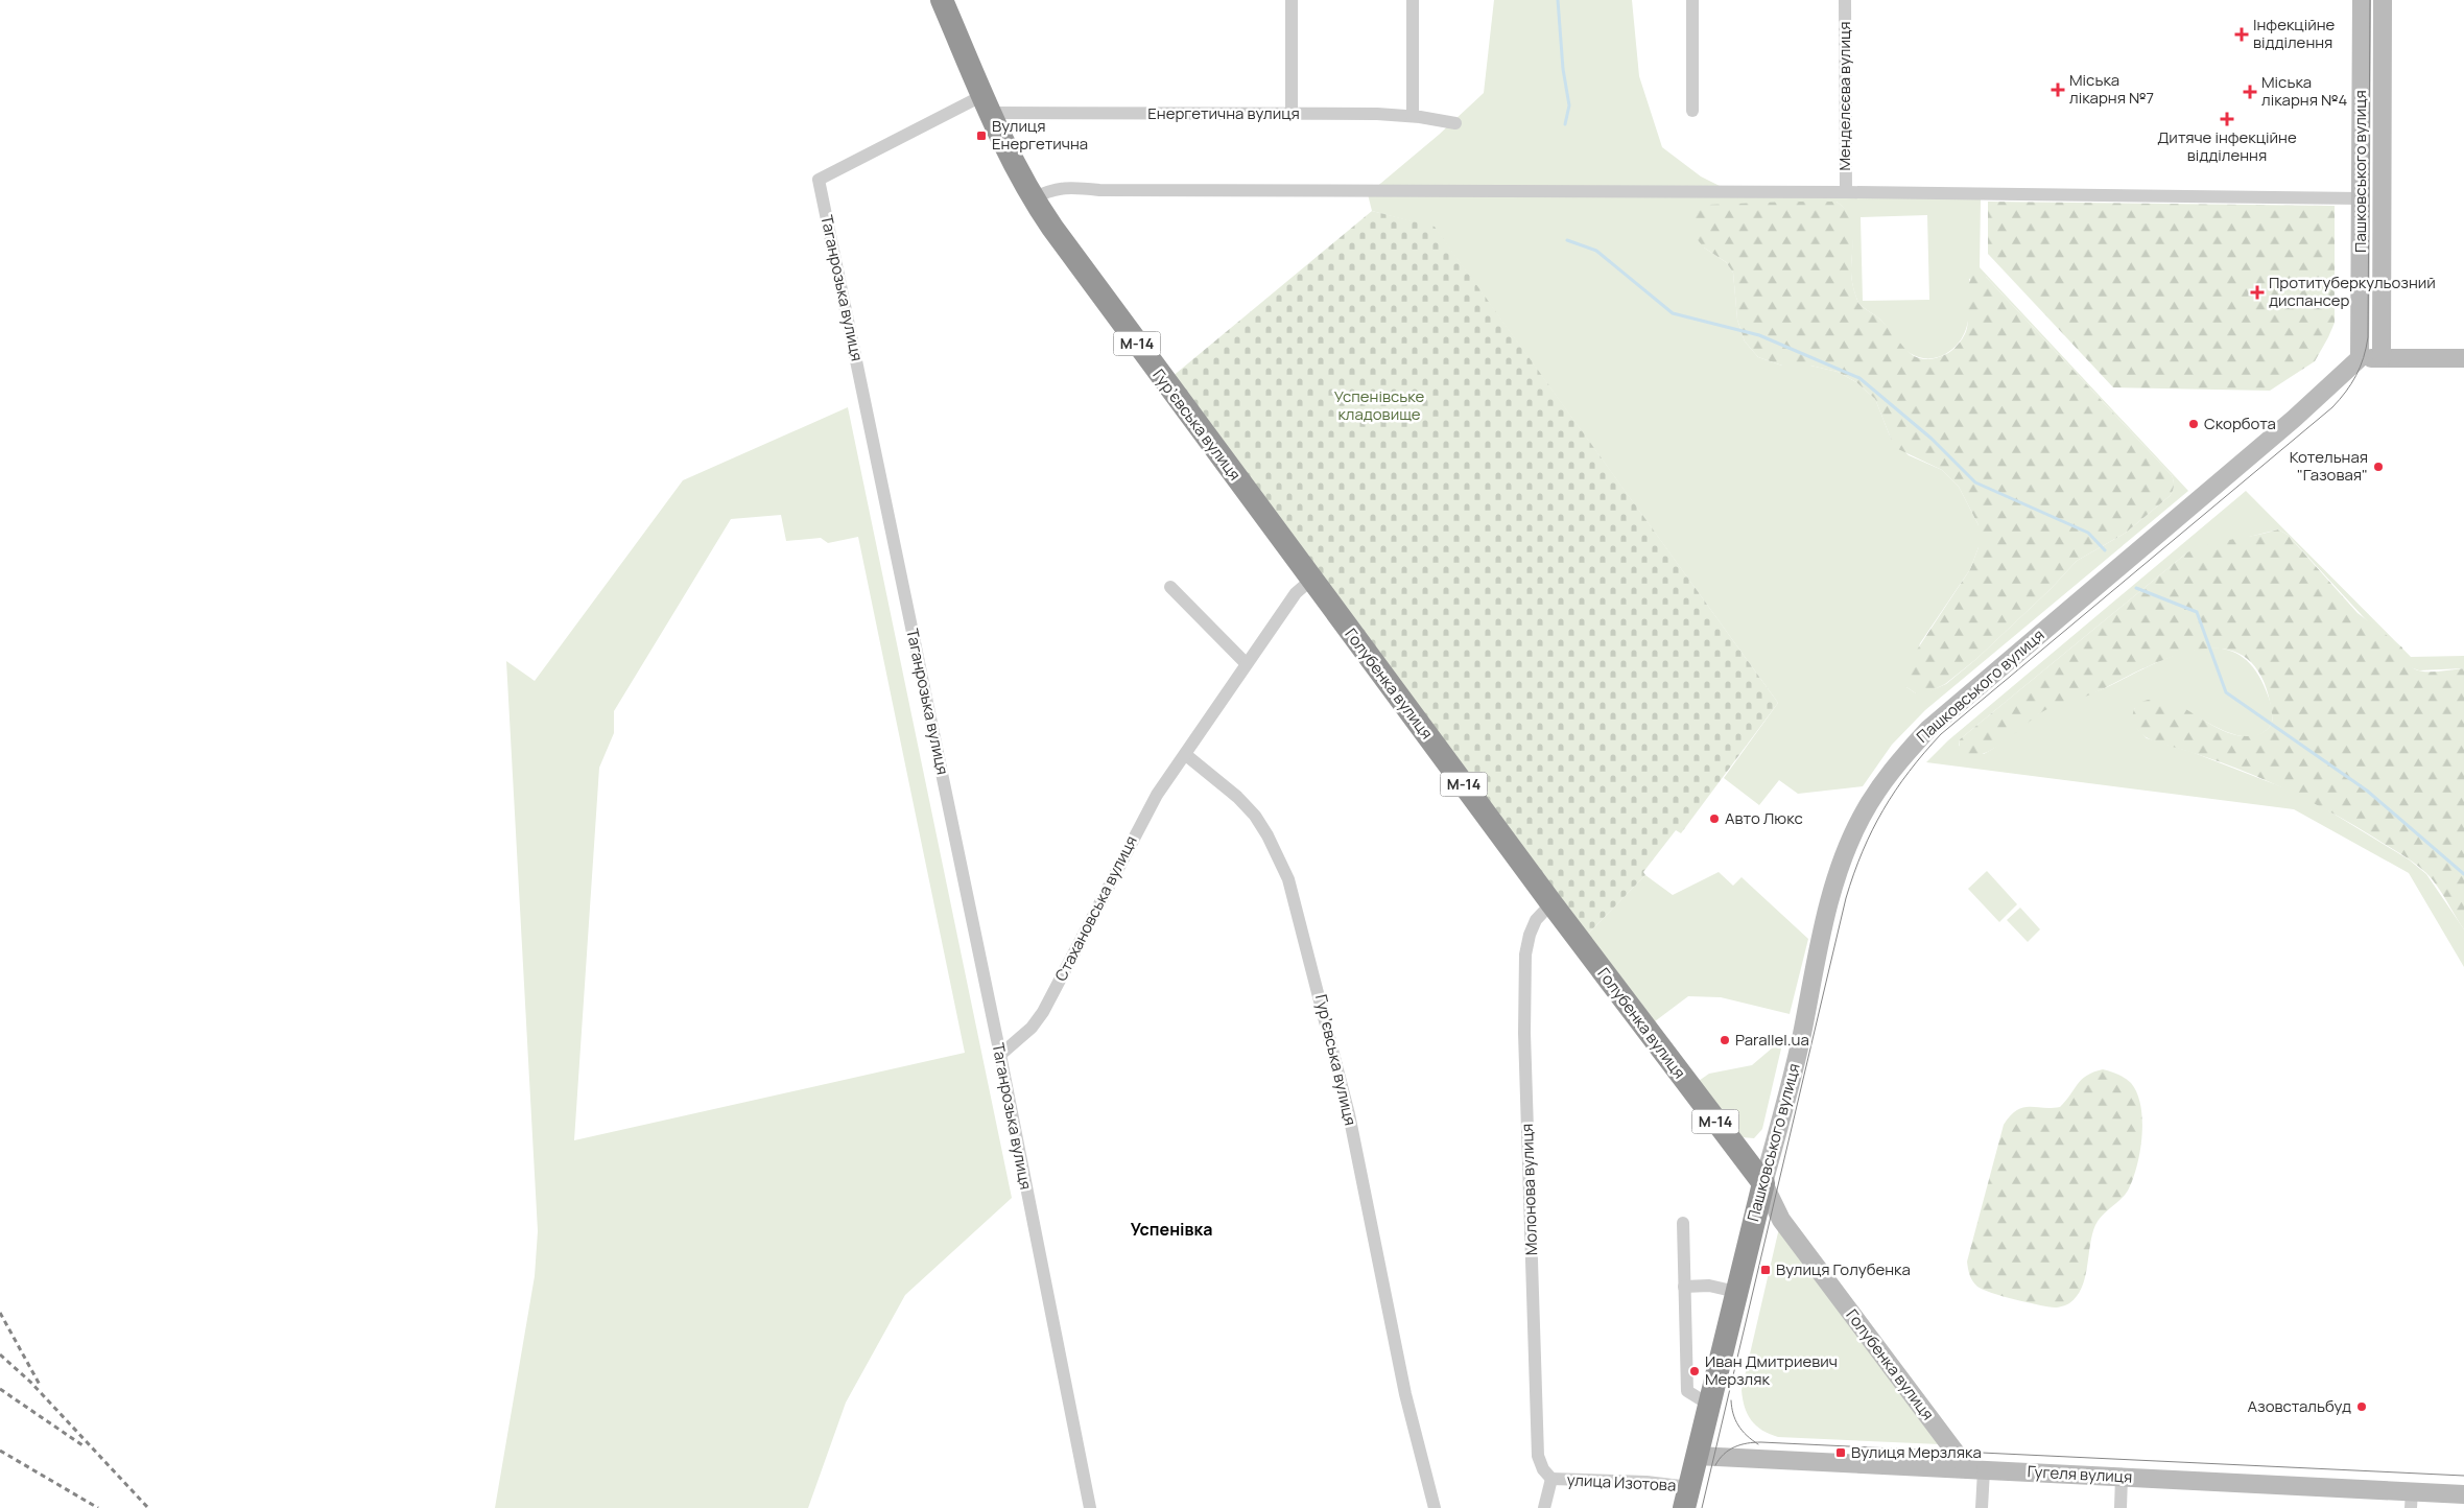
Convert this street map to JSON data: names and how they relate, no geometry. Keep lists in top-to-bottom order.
{
  "streets": {
    "highway": [
      "Пашковського вулиця",
      "М-14",
      "Гур’євська вулиця",
      "Голубенка вулиця"
    ],
    "street": [
      "Менделєєва вулиця",
      "Енергетична вулиця",
      "Таганрозька вулиця",
      "Стахановська вулиця",
      "Молонова вулиця",
      "Гугеля вулиця",
      "улица Изотова"
    ]
  },
  "crossings": [
    ["Енергетична вулиця", "Таганрозька вулиця"],
    ["Енергетична вулиця", "М-14"],
    ["Енергетична вулиця", "Гур’євська вулиця"],
    ["Пашковського вулиця", "Голубенка вулиця"],
    ["Пашковського вулиця", "Гугеля вулиця"],
    ["Пашковського вулиця", "улица Изотова"],
    ["Таганрозька вулиця", "М-14"],
    ["Таганрозька вулиця", "Гур’євська вулиця"],
    ["Таганрозька вулиця", "Стахановська вулиця"],
    ["М-14", "Гур’євська вулиця"],
    ["Гур’євська вулиця", "Голубенка вулиця"],
    ["Гур’євська вулиця", "Стахановська вулиця"],
    ["Голубенка вулиця", "Молонова вулиця"],
    ["Голубенка вулиця", "Гугеля вулиця"],
    ["Молонова вулиця", "улица Изотова"]
  ],
  "districts": ["Успенівка"],
  "parks": ["Успенівське кладовище"],
  "places": {
    "health": [
      "Інфекційне відділення",
      "Міська лікарня №7",
      "Міська лікарня №4",
      "Дитяче інфекційне відділення",
      "Протитуберкульозний диспансер"
    ],
    "transit": ["Вулиця Енергетична", "Вулиця Голубенка", "Вулиця Мерзляка"],
    "other": [
      "Скорбота",
      "Котельная \"Газовая\"",
      "Авто Люкс",
      "Parallel.ua",
      "Иван Дмитриевич Мерзляк",
      "Азовстальбуд"
    ]
  }
}
